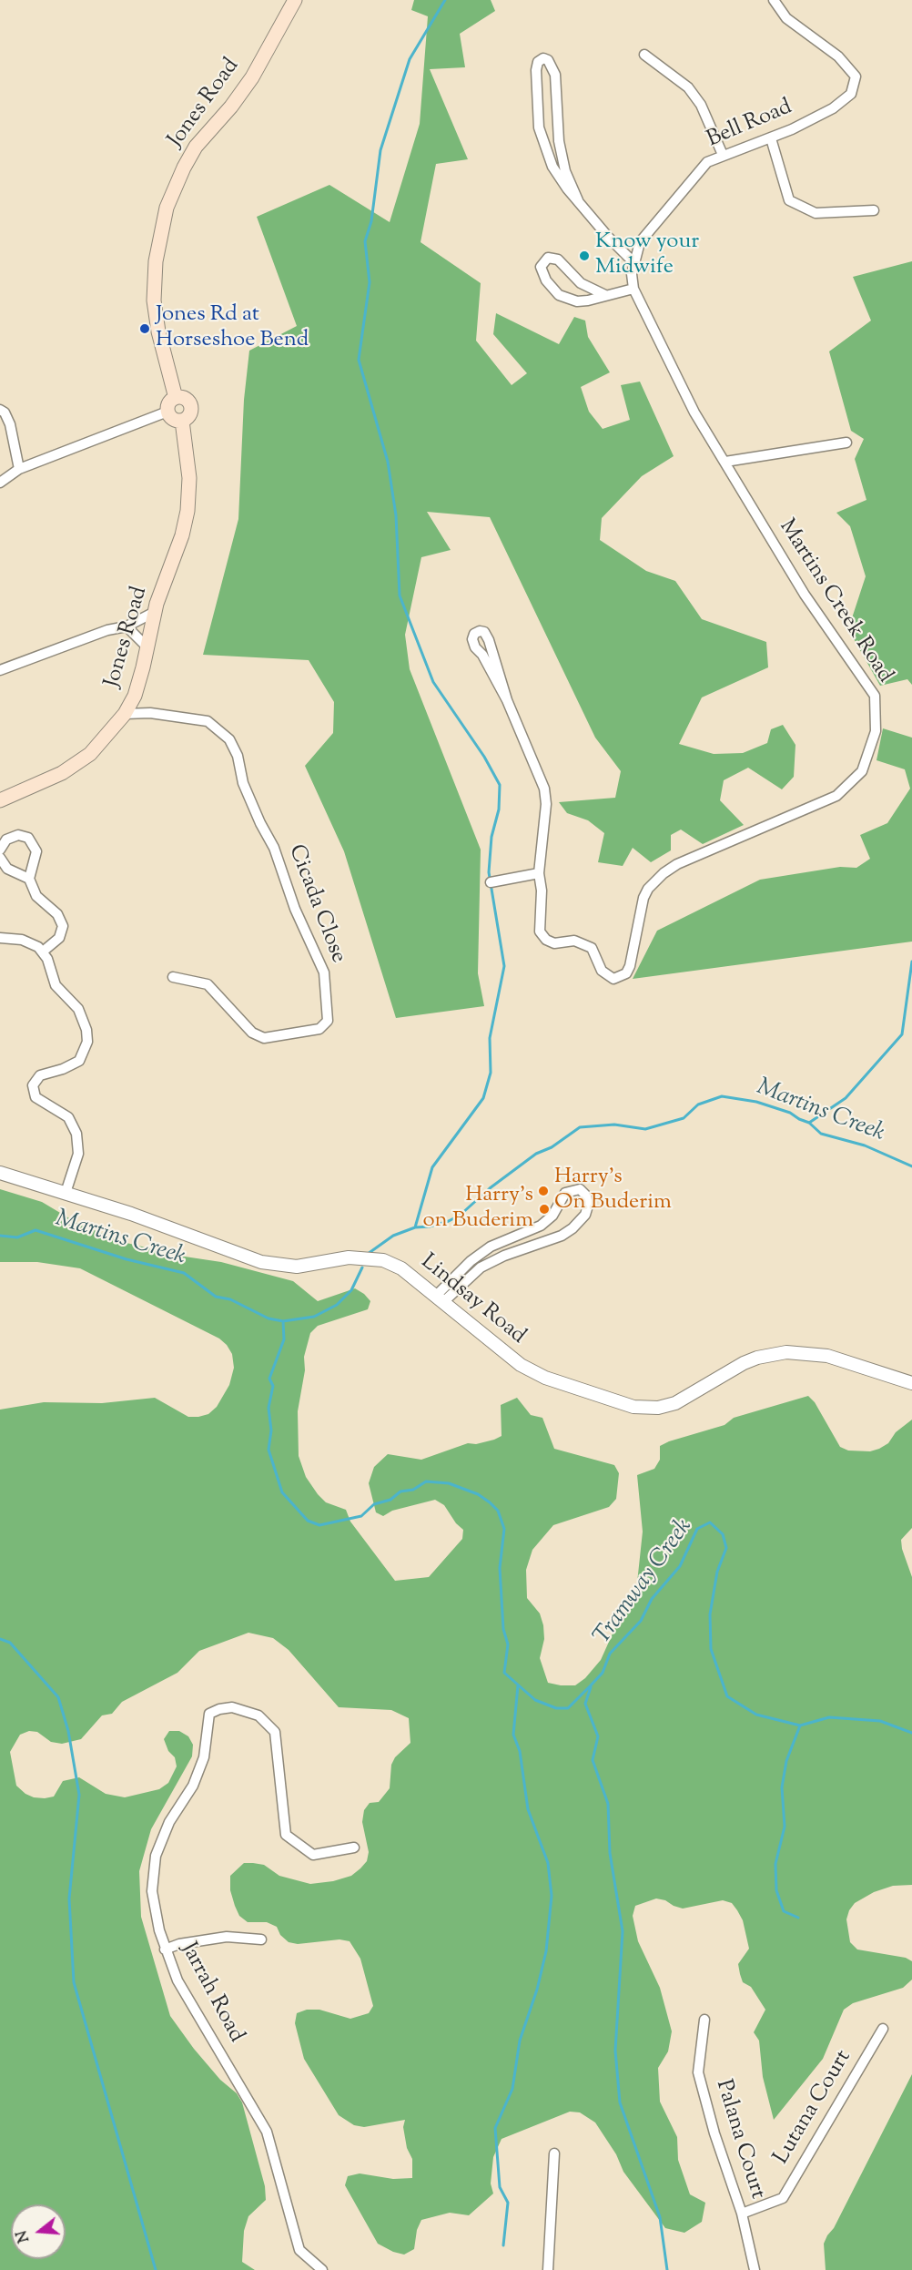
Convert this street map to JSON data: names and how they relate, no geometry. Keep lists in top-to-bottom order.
{
  "streets": {
    "main road": ["Jones Road"],
    "street": [
      "Bell Road",
      "Martins Creek Road",
      "Cicada Close",
      "Lindsay Road",
      "Jarrah Road",
      "Lutana Court",
      "Palana Court"
    ]
  },
  "crossings": [
    ["Jones Road", "Cicada Close"],
    ["Bell Road", "Martins Creek Road"],
    ["Lutana Court", "Palana Court"]
  ],
  "water": ["Martins Creek", "Tramway Creek"],
  "places": [
    "Know your Midwife",
    "Jones Rd at Horseshoe Bend",
    "Harry's On Buderim",
    "Harry's on Buderim"
  ],
  "north": "left"
}
